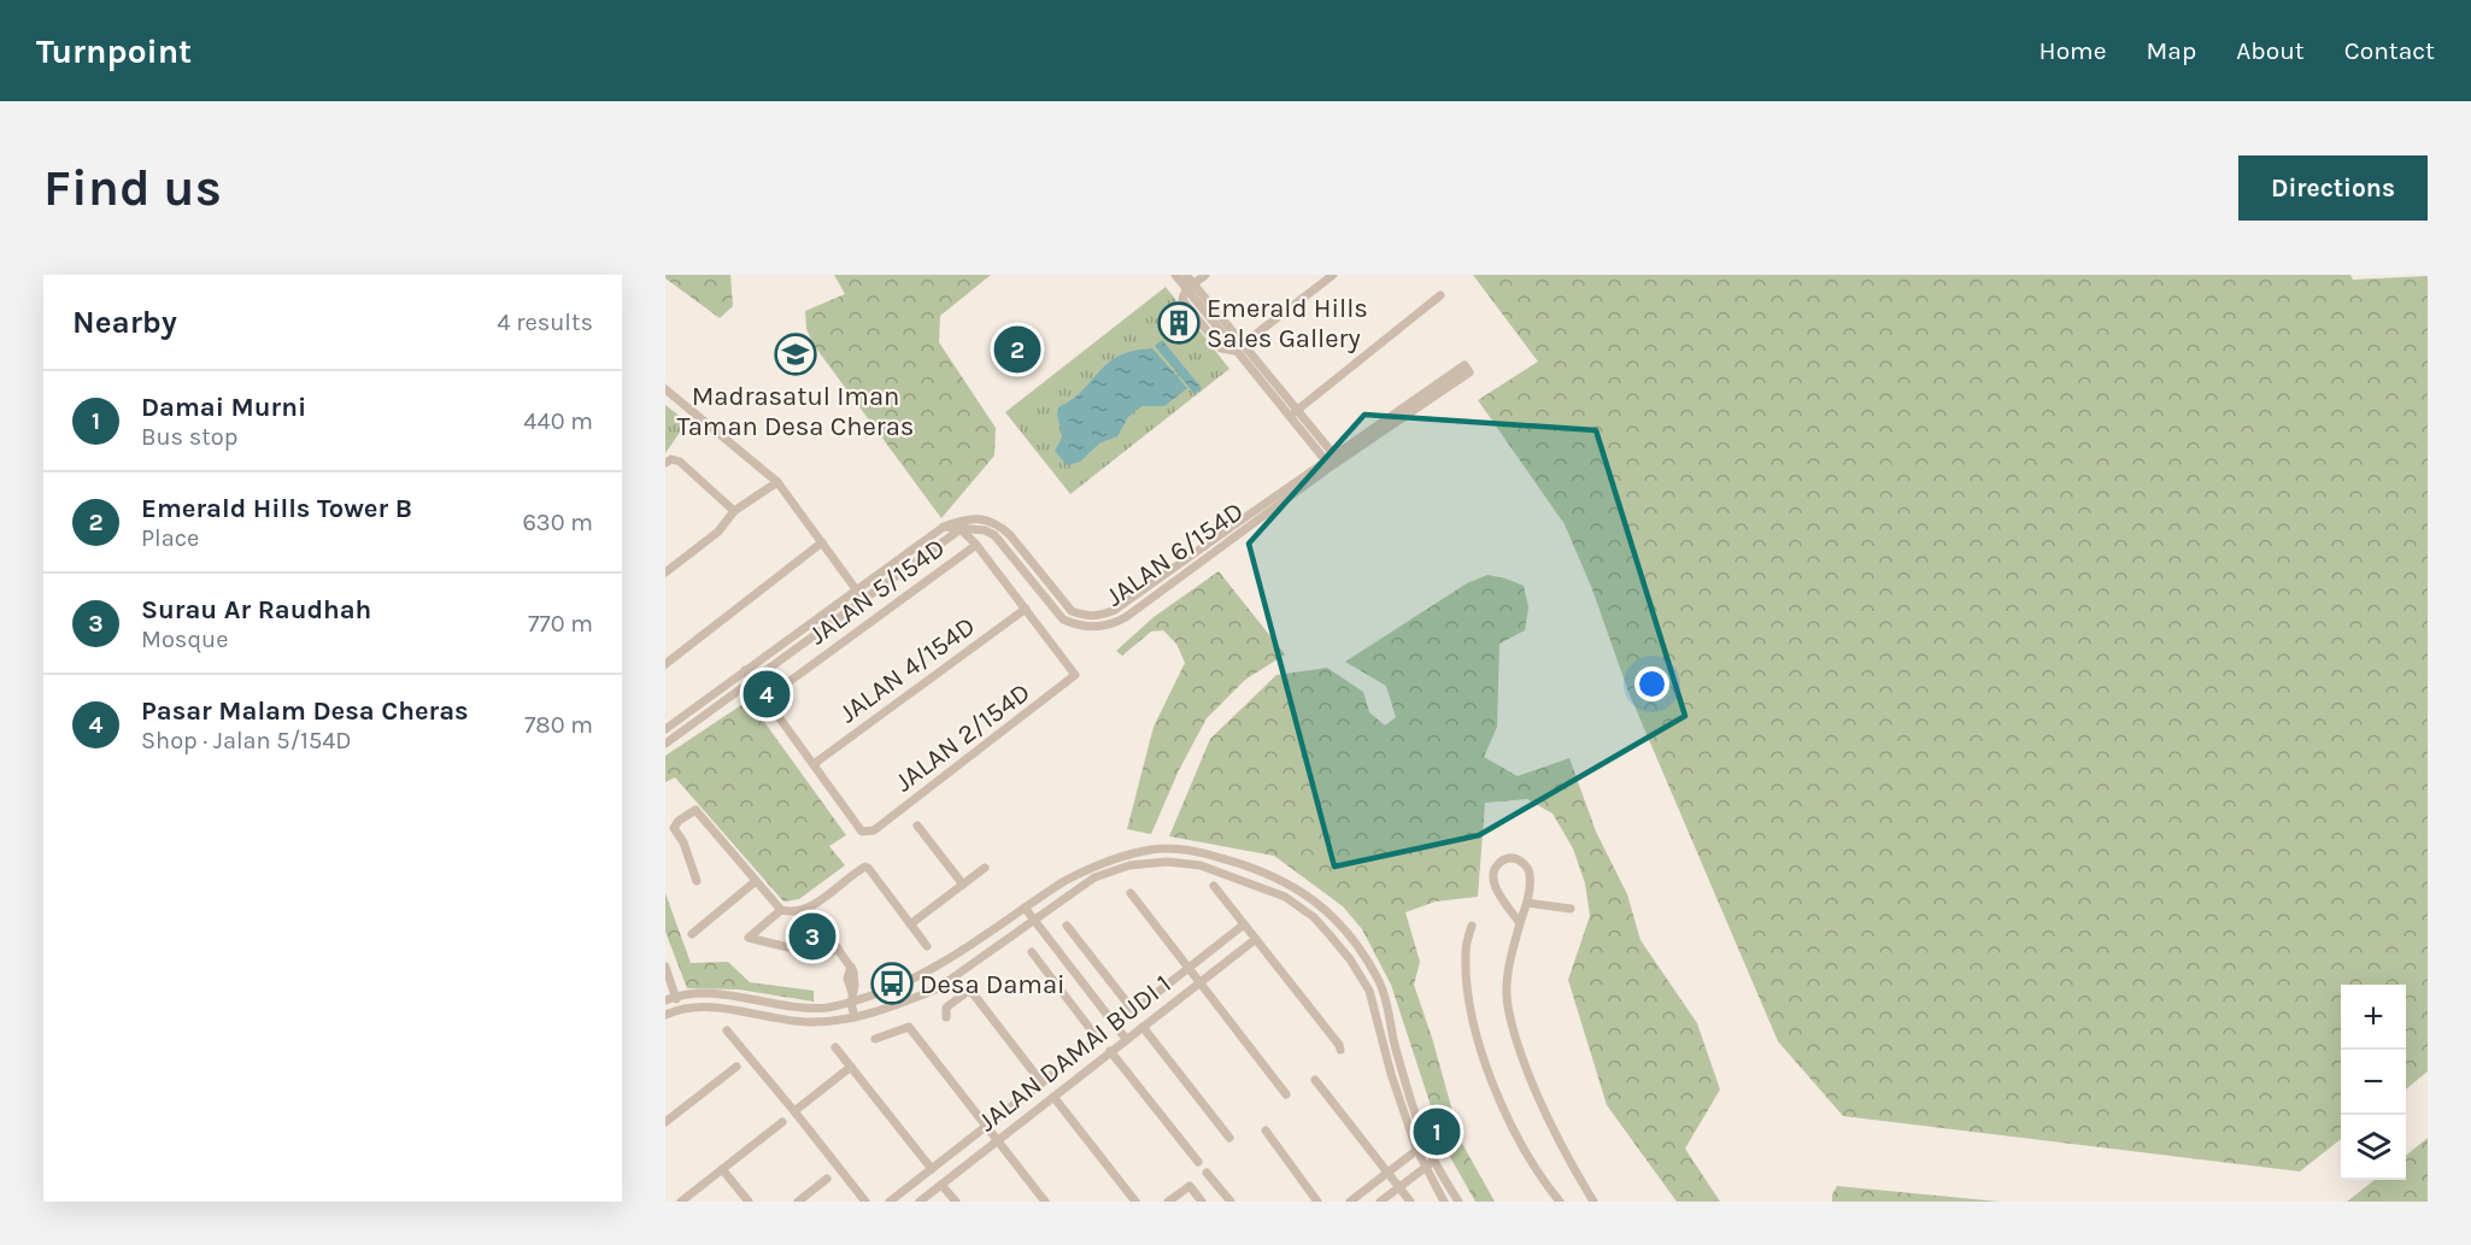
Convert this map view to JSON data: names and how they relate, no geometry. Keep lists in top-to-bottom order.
{
  "streets": {
    "street": [
      "JALAN 6/154D",
      "JALAN 5/154D",
      "JALAN 4/154D",
      "JALAN 2/154D",
      "JALAN DAMAI BUDI 1"
    ]
  },
  "crossings": [
    ["JALAN 6/154D", "JALAN 5/154D"],
    ["JALAN 4/154D", "JALAN 2/154D"]
  ],
  "places": {
    "building": ["Emerald Hills Sales Gallery"],
    "school or university": ["Madrasatul Iman Taman Desa Cheras"],
    "bus stop": ["Desa Damai"]
  },
  "page": {
    "header": "Turnpoint",
    "nav": [
      "Home",
      "Map",
      "About",
      "Contact"
    ],
    "buttons": "Directions",
    "title": "Find us",
    "heading": ["Nearby", "4 results"],
    "pins": [
      "2",
      "4",
      "3",
      "1"
    ],
    "list": [
      {
        "mark": "1",
        "name": "Damai Murni",
        "note": "Bus stop",
        "value": "440 m"
      },
      {
        "mark": "2",
        "name": "Emerald Hills Tower B",
        "note": "Place",
        "value": "630 m"
      },
      {
        "mark": "3",
        "name": "Surau Ar Raudhah",
        "note": "Mosque",
        "value": "770 m"
      },
      {
        "mark": "4",
        "name": "Pasar Malam Desa Cheras",
        "note": "Shop · Jalan 5/154D",
        "value": "780 m"
      }
    ],
    "map_buttons": ["+", "−"]
  }
}
